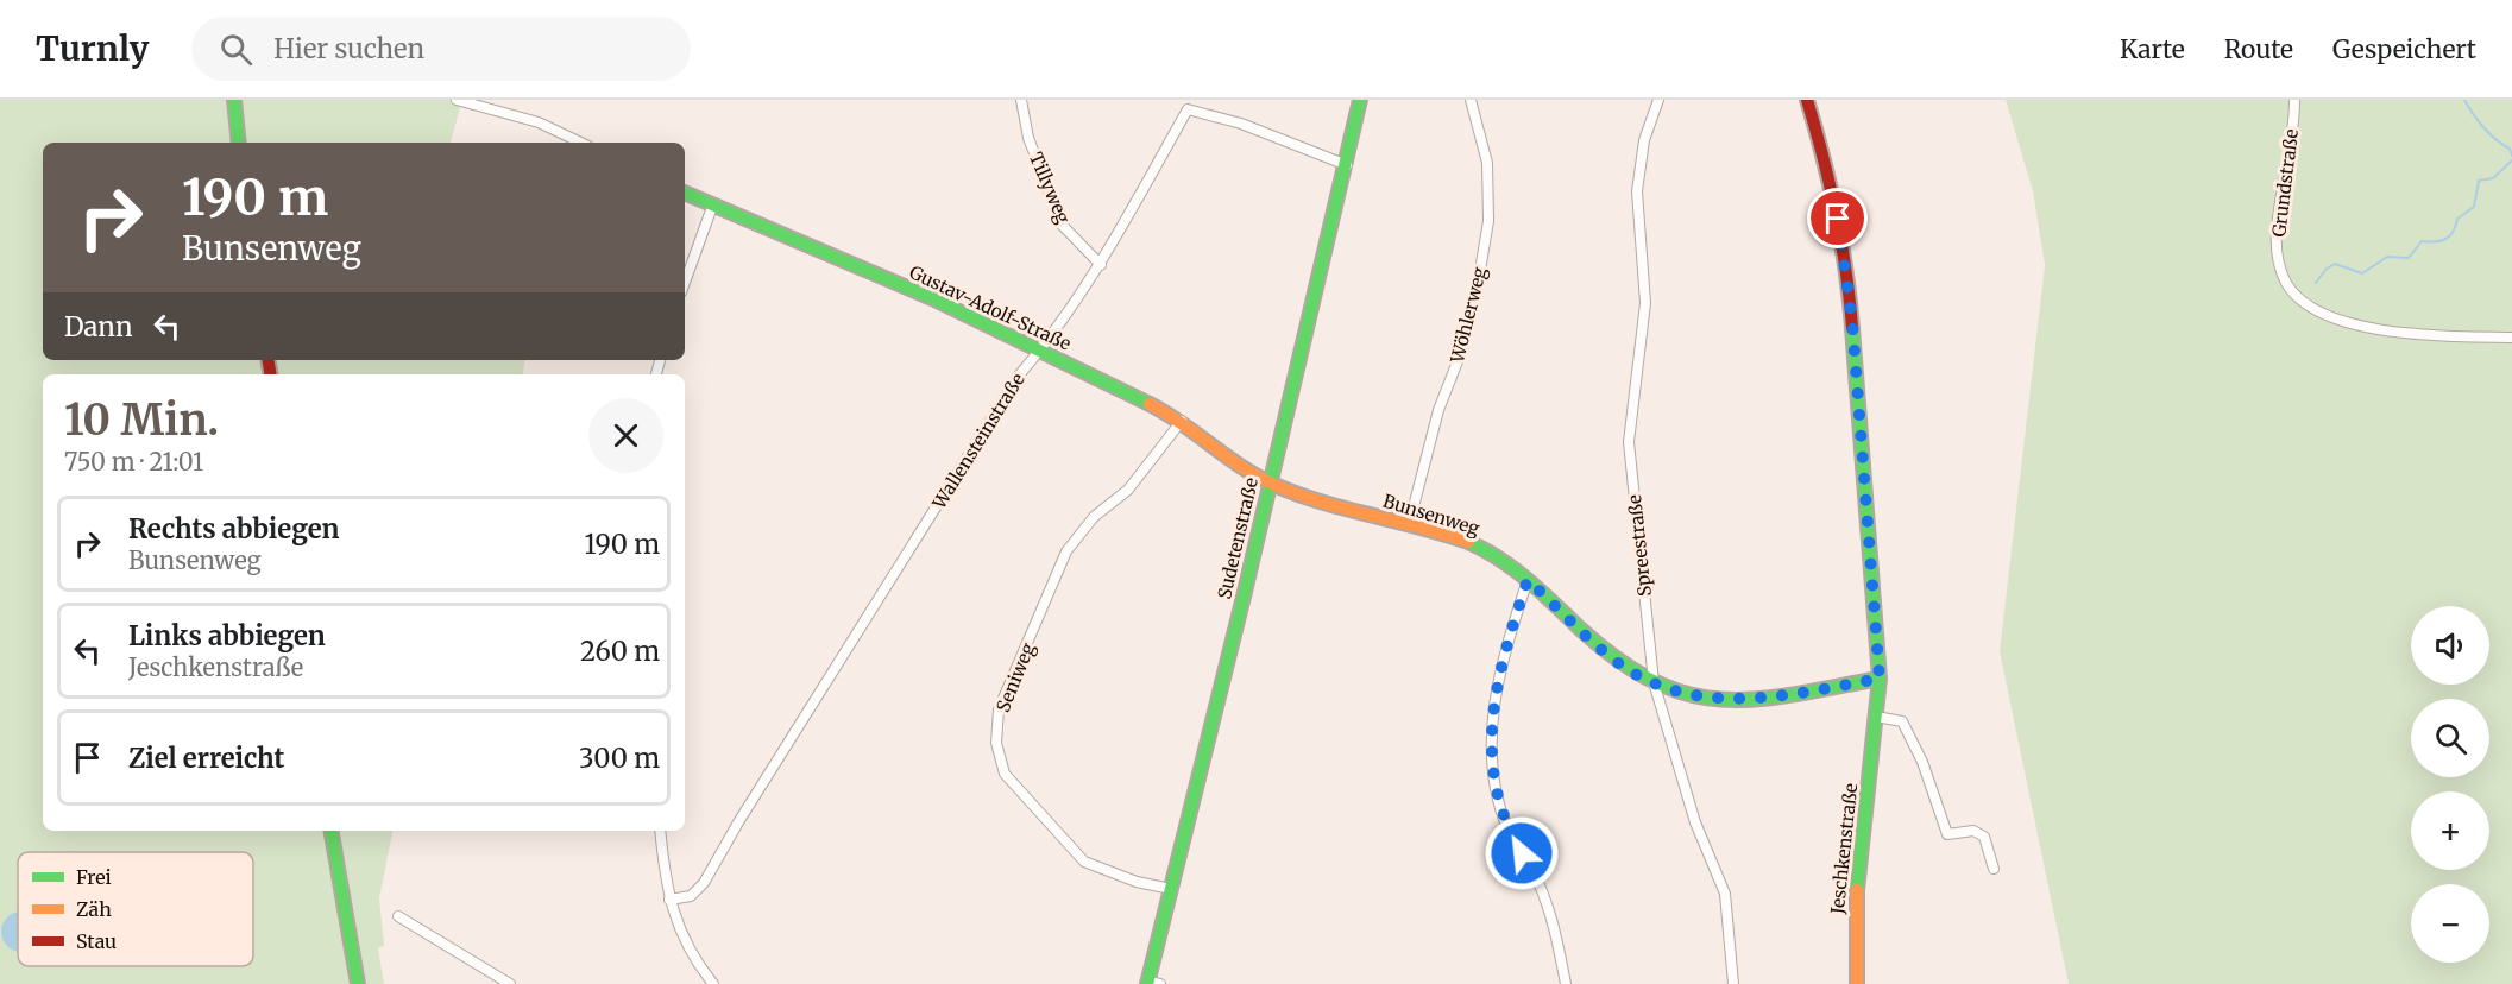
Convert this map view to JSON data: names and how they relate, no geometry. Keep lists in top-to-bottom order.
{
  "streets": {
    "street": [
      "Grundstraße",
      "Tillyweg",
      "Gustav-Adolf-Straße",
      "Wöhlerweg",
      "Wallensteinstraße",
      "Bunsenweg",
      "Sudetenstraße",
      "Spreestraße",
      "Seniweg",
      "Jeschkenstraße"
    ]
  },
  "crossings": [
    ["Tillyweg", "Wallensteinstraße"],
    ["Gustav-Adolf-Straße", "Wallensteinstraße"],
    ["Gustav-Adolf-Straße", "Bunsenweg"],
    ["Gustav-Adolf-Straße", "Sudetenstraße"],
    ["Gustav-Adolf-Straße", "Seniweg"],
    ["Wöhlerweg", "Bunsenweg"],
    ["Wallensteinstraße", "Sudetenstraße"],
    ["Bunsenweg", "Sudetenstraße"],
    ["Bunsenweg", "Spreestraße"],
    ["Bunsenweg", "Jeschkenstraße"],
    ["Sudetenstraße", "Seniweg"]
  ],
  "legend": ["Frei", "Zäh", "Stau"],
  "page": {
    "header": "Turnly",
    "search": "Hier suchen",
    "nav": ["Karte", "Route", "Gespeichert"],
    "turn": ["190 m", "Bunsenweg"],
    "then": "Dann",
    "heading": ["10 Min.", "750 m · 21:01"],
    "list": [
      {
        "name": "Rechts abbiegen",
        "note": "Bunsenweg",
        "value": "190 m"
      },
      {
        "name": "Links abbiegen",
        "note": "Jeschkenstraße",
        "value": "260 m"
      },
      {
        "name": "Ziel erreicht",
        "value": "300 m"
      }
    ],
    "map_buttons": ["+", "−"]
  }
}
